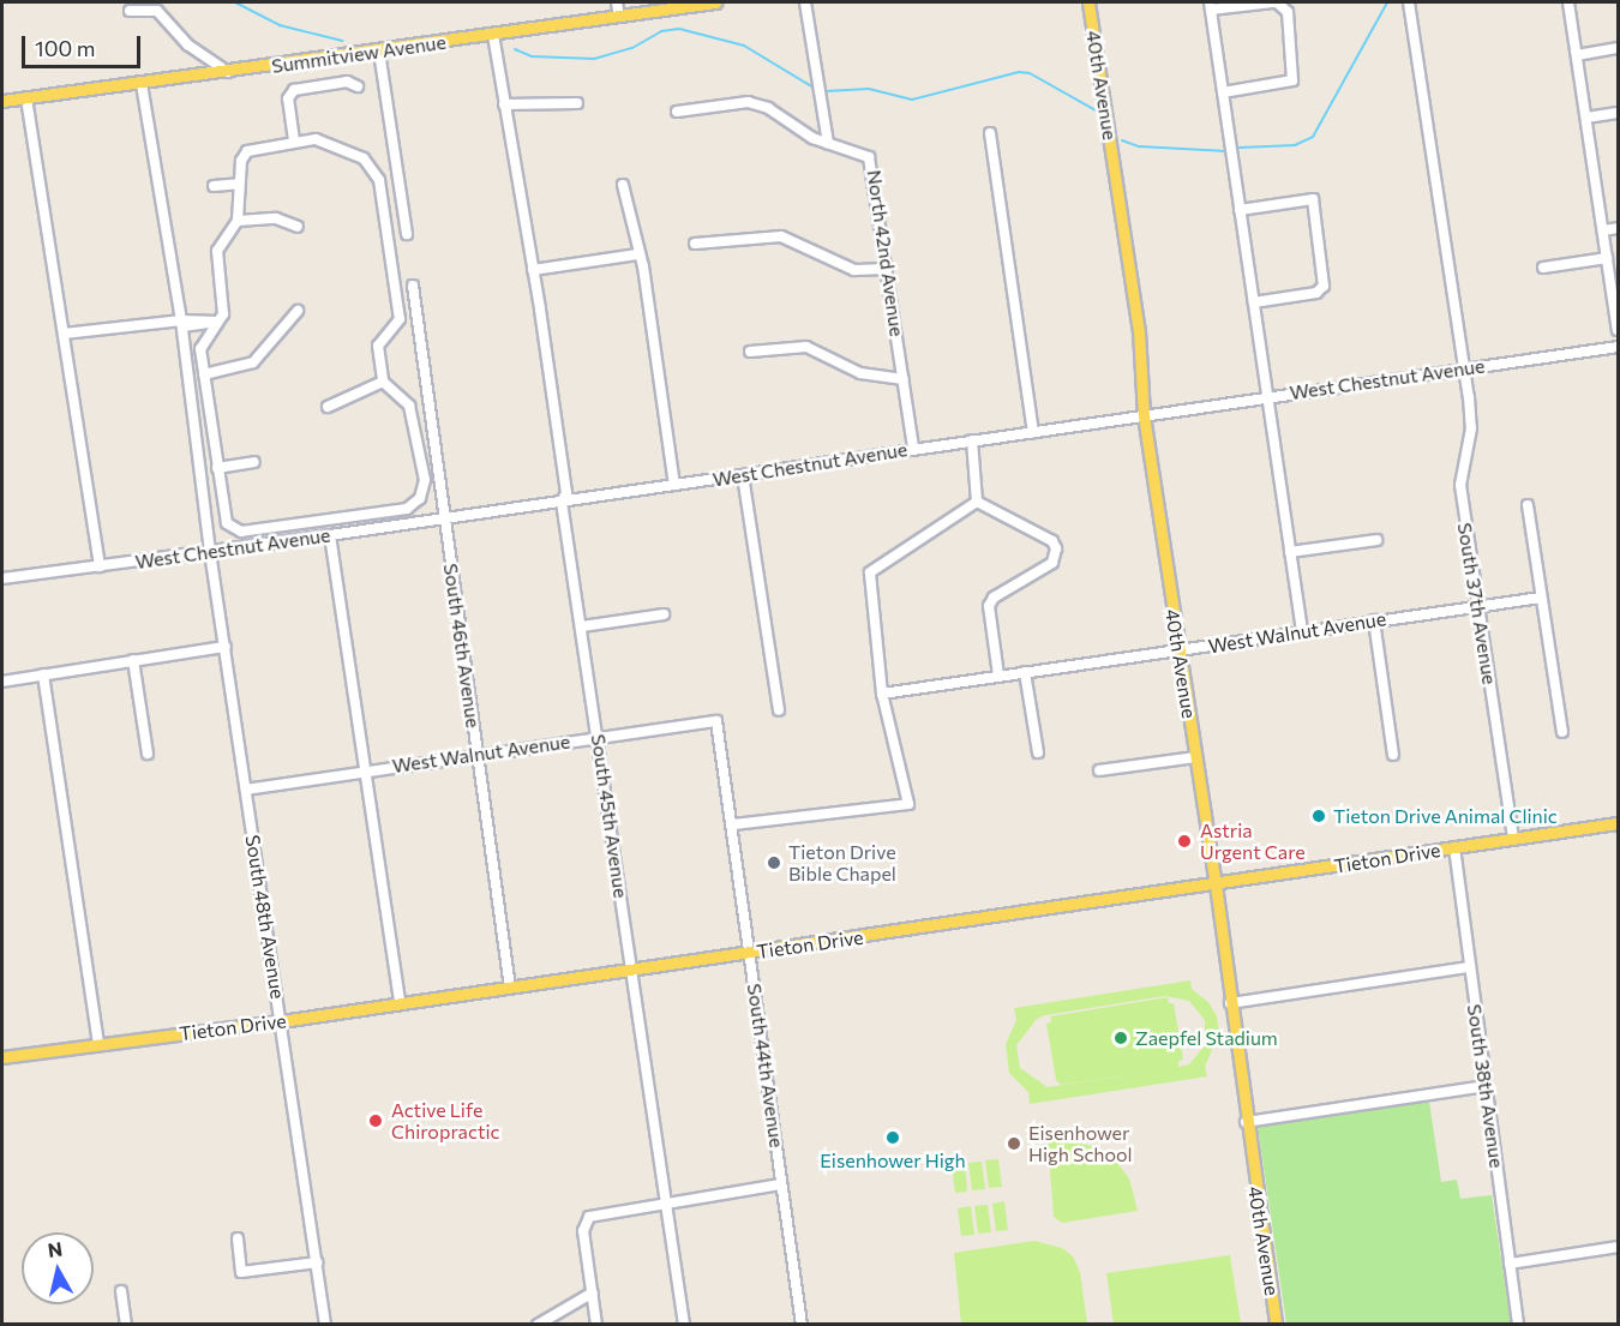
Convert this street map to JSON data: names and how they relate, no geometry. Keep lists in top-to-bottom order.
{
  "streets": {
    "main road": ["Summitview Avenue", "40th Avenue", "Tieton Drive"],
    "street": [
      "North 42nd Avenue",
      "West Chestnut Avenue",
      "South 37th Avenue",
      "West Walnut Avenue",
      "South 46th Avenue",
      "South 45th Avenue",
      "South 48th Avenue",
      "South 44th Avenue",
      "South 38th Avenue"
    ]
  },
  "crossings": [
    ["Summitview Avenue", "South 45th Avenue"],
    ["Summitview Avenue", "South 48th Avenue"],
    ["40th Avenue", "West Chestnut Avenue"],
    ["40th Avenue", "West Walnut Avenue"],
    ["40th Avenue", "Tieton Drive"],
    ["North 42nd Avenue", "West Chestnut Avenue"],
    ["West Chestnut Avenue", "South 37th Avenue"],
    ["West Chestnut Avenue", "South 46th Avenue"],
    ["West Chestnut Avenue", "South 45th Avenue"],
    ["West Chestnut Avenue", "South 48th Avenue"],
    ["South 37th Avenue", "West Walnut Avenue"],
    ["South 37th Avenue", "Tieton Drive"],
    ["West Walnut Avenue", "South 46th Avenue"],
    ["West Walnut Avenue", "South 45th Avenue"],
    ["West Walnut Avenue", "South 48th Avenue"],
    ["West Walnut Avenue", "South 44th Avenue"],
    ["South 46th Avenue", "Tieton Drive"],
    ["South 45th Avenue", "Tieton Drive"],
    ["Tieton Drive", "South 48th Avenue"],
    ["Tieton Drive", "South 44th Avenue"],
    ["Tieton Drive", "South 38th Avenue"]
  ],
  "places": [
    "Tieton Drive Animal Clinic",
    "Astria Urgent Care",
    "Tieton Drive Bible Chapel",
    "Zaepfel Stadium",
    "Active Life Chiropractic",
    "Eisenhower High",
    "Eisenhower High School"
  ],
  "scale_bar": "100 m",
  "north": "top"
}
